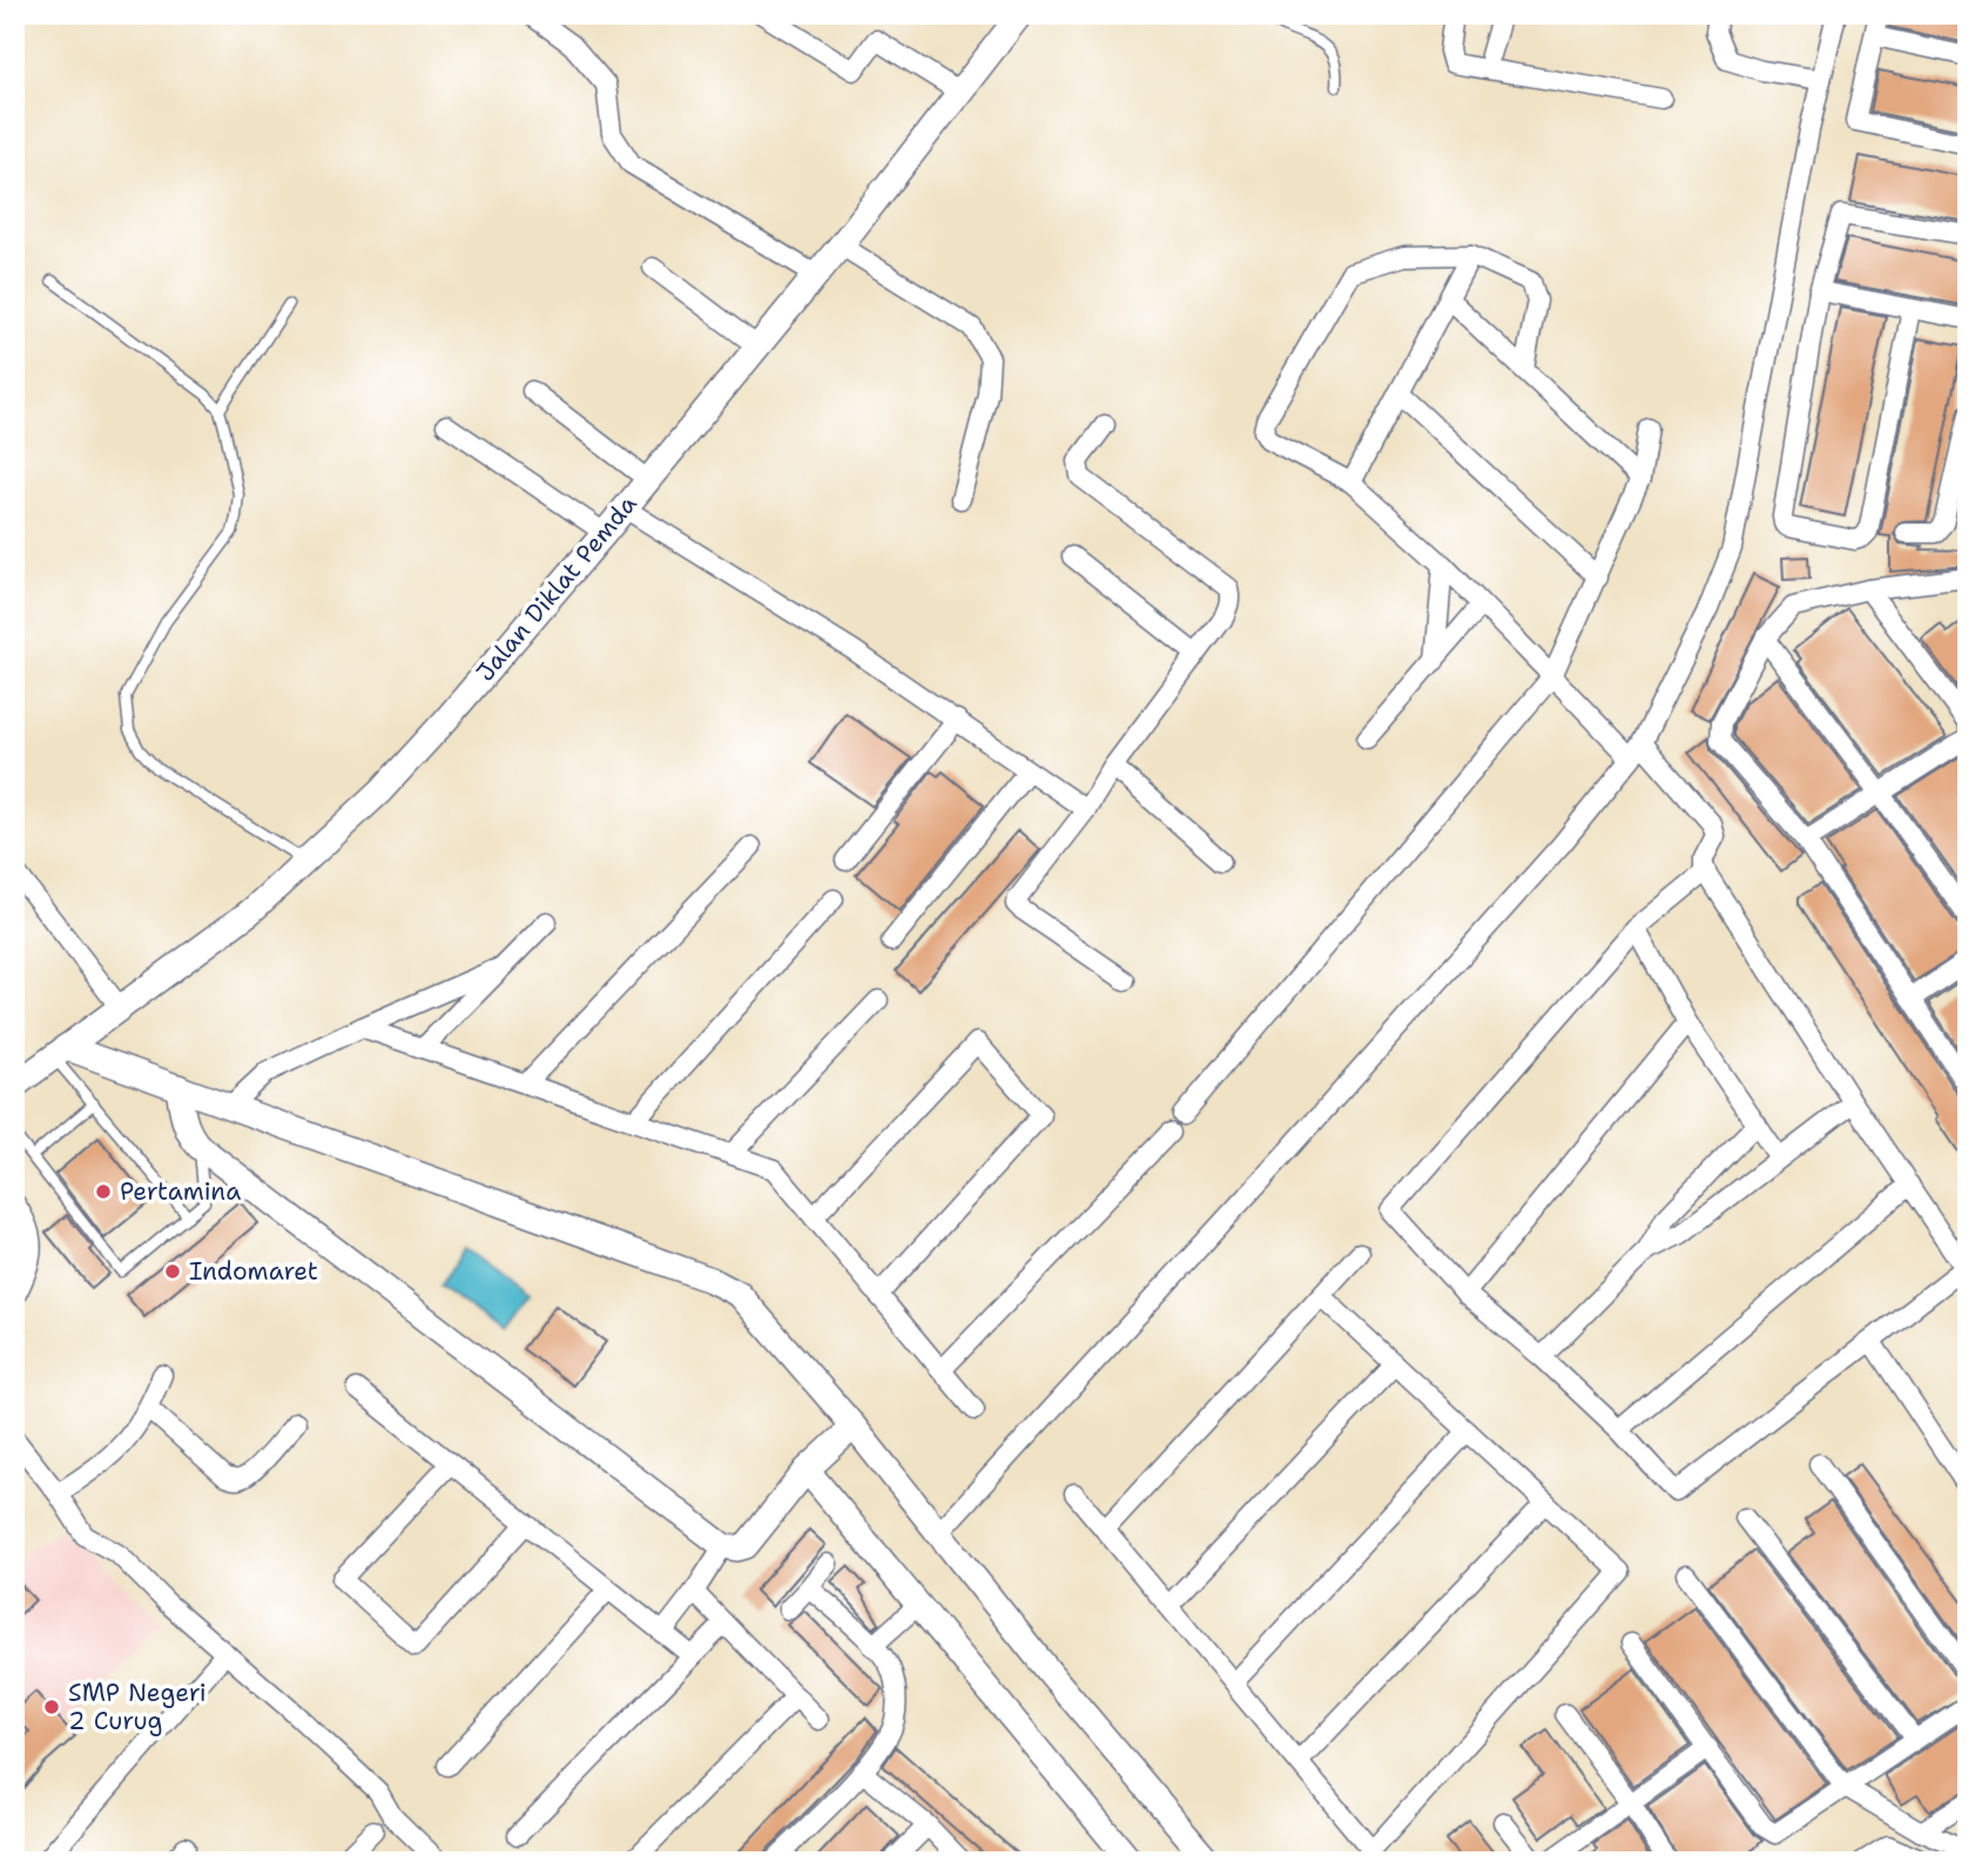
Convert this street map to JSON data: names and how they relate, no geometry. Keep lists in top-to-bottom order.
{
  "streets": {
    "street": ["Jalan Diklat Pemda"]
  },
  "places": ["Pertamina", "Indomaret", "SMP Negeri 2 Curug"]
}
